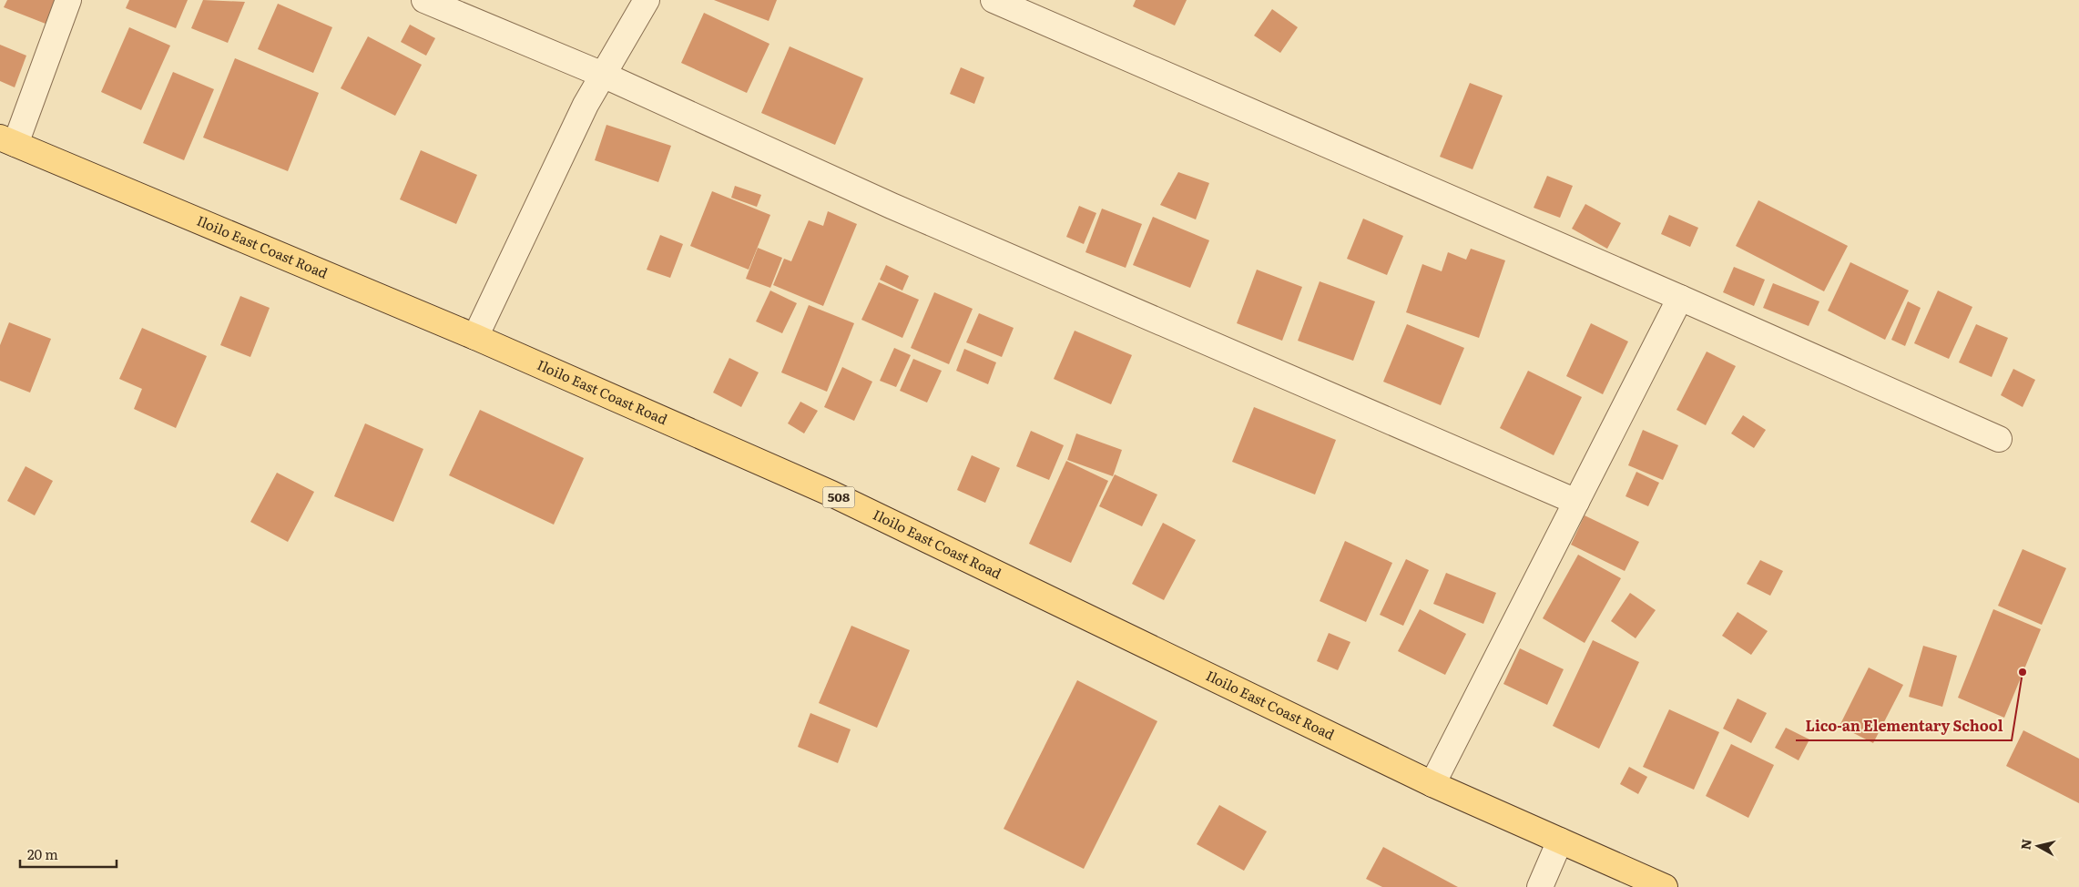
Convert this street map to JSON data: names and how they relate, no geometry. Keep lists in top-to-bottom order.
{
  "streets": {
    "main road": ["Iloilo East Coast Road", "508"]
  },
  "places": ["Lico-an Elementary School"],
  "scale_bar": "20 m",
  "north": "left"
}
